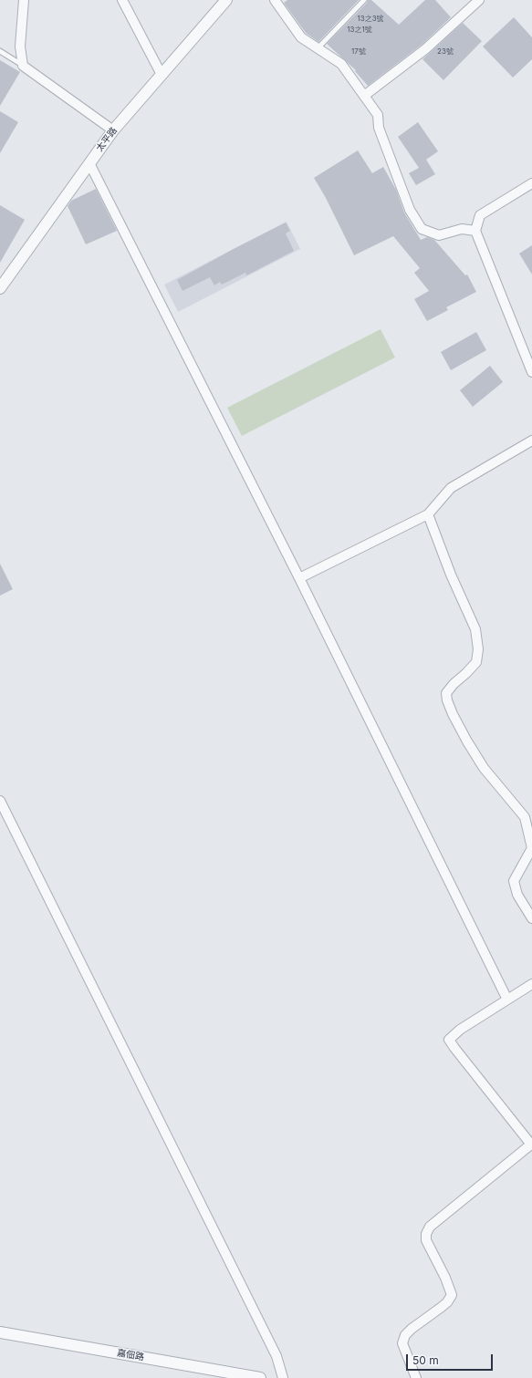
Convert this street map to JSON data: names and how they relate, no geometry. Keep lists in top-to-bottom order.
{
  "streets": {
    "street": ["太平路", "嘉佃路"]
  },
  "house_numbers": [
    "13之3號",
    "13之1號",
    "17號",
    "23號"
  ],
  "scale_bar": "50 m"
}
